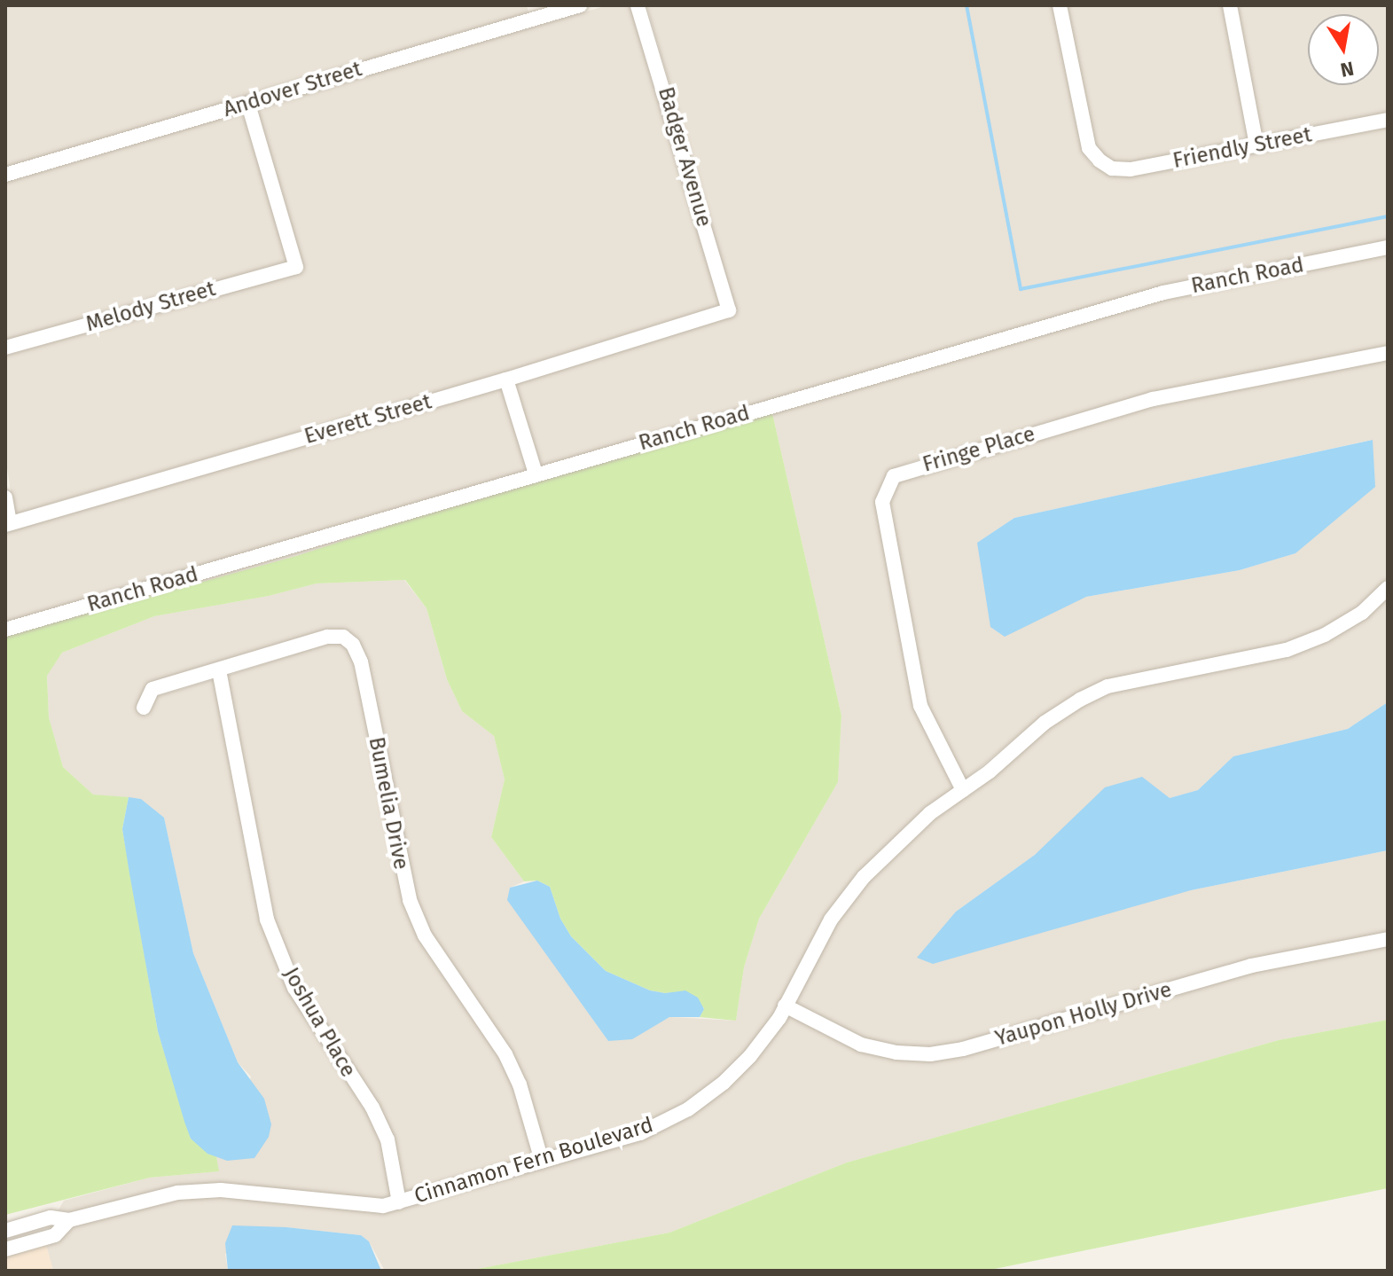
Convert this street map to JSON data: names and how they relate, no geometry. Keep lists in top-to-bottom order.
{
  "streets": {
    "street": [
      "Andover Street",
      "Friendly Street",
      "Badger Avenue",
      "Ranch Road",
      "Melody Street",
      "Everett Street",
      "Fringe Place",
      "Bumelia Drive",
      "Yaupon Holly Drive",
      "Joshua Place",
      "Cinnamon Fern Boulevard"
    ]
  },
  "crossings": [
    ["Andover Street", "Melody Street"],
    ["Badger Avenue", "Everett Street"],
    ["Fringe Place", "Cinnamon Fern Boulevard"],
    ["Bumelia Drive", "Joshua Place"],
    ["Bumelia Drive", "Cinnamon Fern Boulevard"],
    ["Yaupon Holly Drive", "Cinnamon Fern Boulevard"],
    ["Joshua Place", "Cinnamon Fern Boulevard"]
  ],
  "north": "bottom"
}
